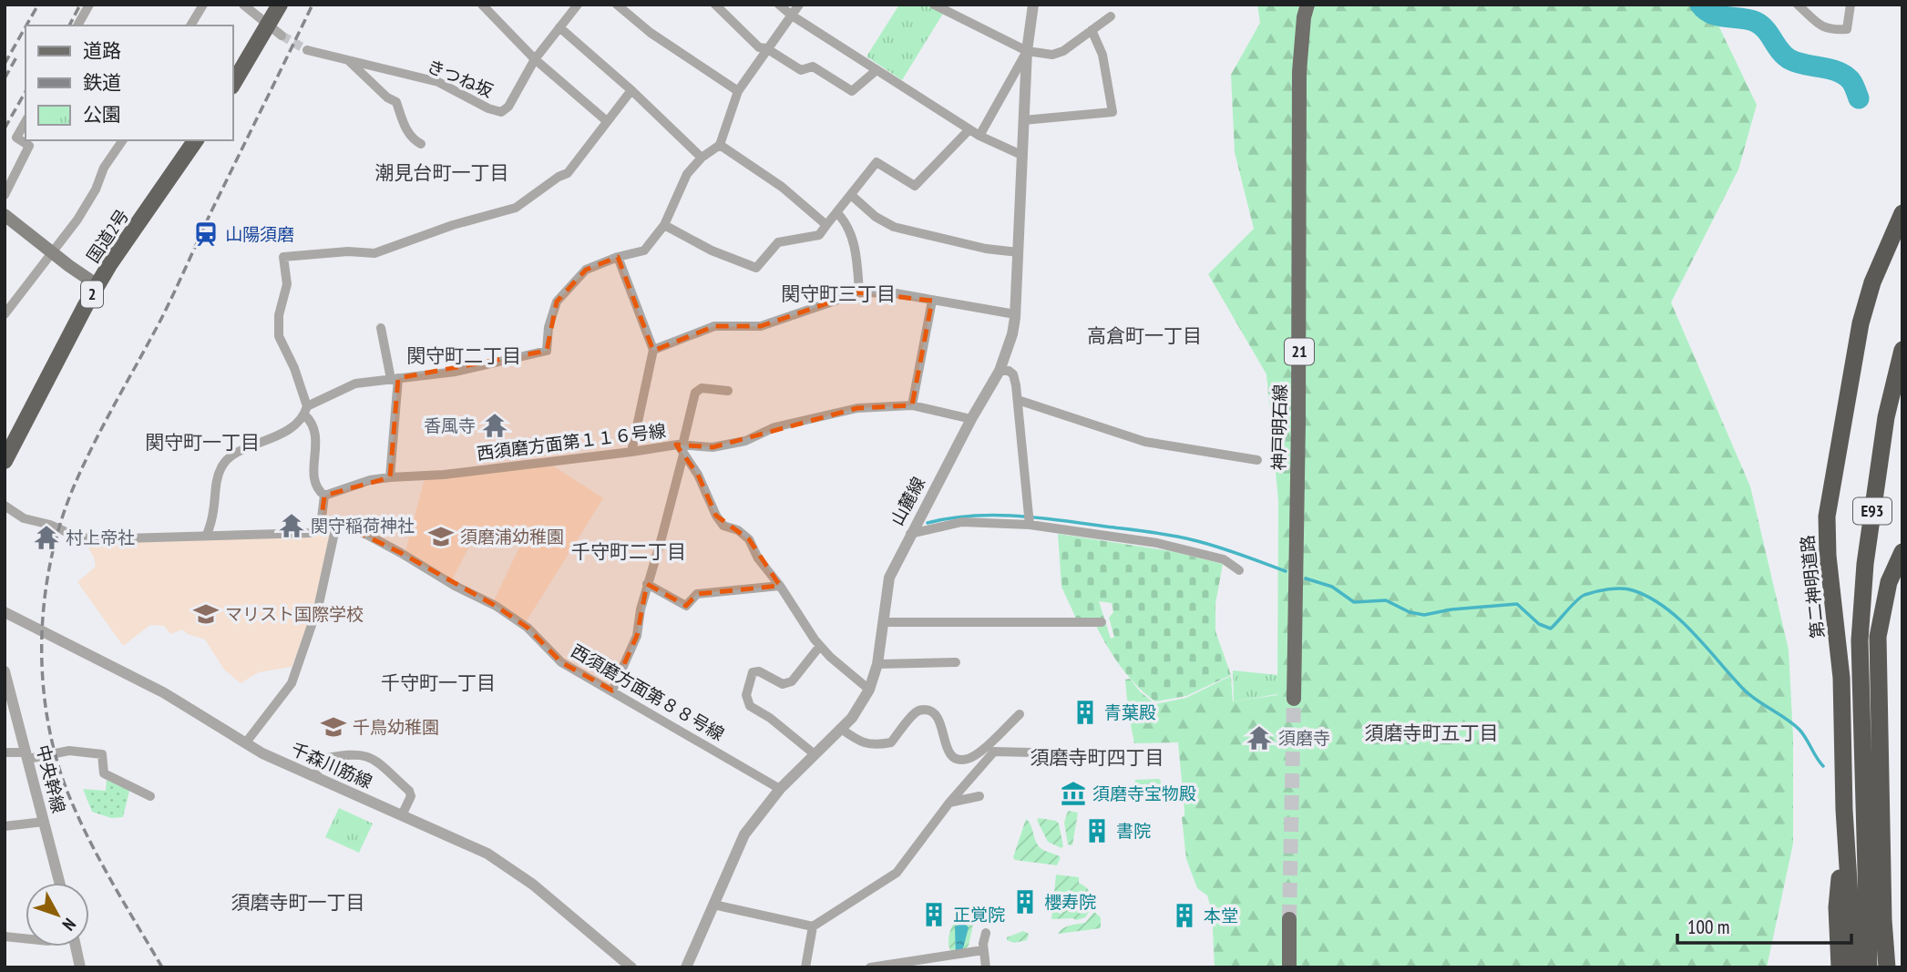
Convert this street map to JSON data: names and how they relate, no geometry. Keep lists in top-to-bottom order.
{
  "streets": {
    "highway": [
      "国道2号",
      "2",
      "E93",
      "第二神明道路"
    ],
    "main road": ["21", "神戸明石線"],
    "street": [
      "きつね坂",
      "西須磨方面第１１６号線",
      "山麓線",
      "西須磨方面第８８号線",
      "千森川筋線",
      "中央幹線"
    ]
  },
  "crossings": [
    ["西須磨方面第１１６号線", "山麓線"],
    ["山麓線", "西須磨方面第８８号線"]
  ],
  "districts": [
    "潮見台町一丁目",
    "関守町三丁目",
    "高倉町一丁目",
    "関守町二丁目",
    "関守町一丁目",
    "千守町二丁目",
    "千守町一丁目",
    "須磨寺町五丁目",
    "須磨寺町四丁目",
    "須磨寺町一丁目"
  ],
  "places": {
    "station": ["山陽須磨"],
    "temple": [
      "香風寺",
      "関守稲荷神社",
      "村上帝社",
      "須磨寺"
    ],
    "school or university": ["須磨浦幼稚園", "マリスト国際学校", "千鳥幼稚園"],
    "building": [
      "青葉殿",
      "書院",
      "櫻寿院",
      "正覚院",
      "本堂"
    ],
    "museum": ["須磨寺宝物殿"]
  },
  "legend": ["道路", "鉄道", "公園"],
  "scale_bar": "100 m",
  "north": "bottom right"
}
